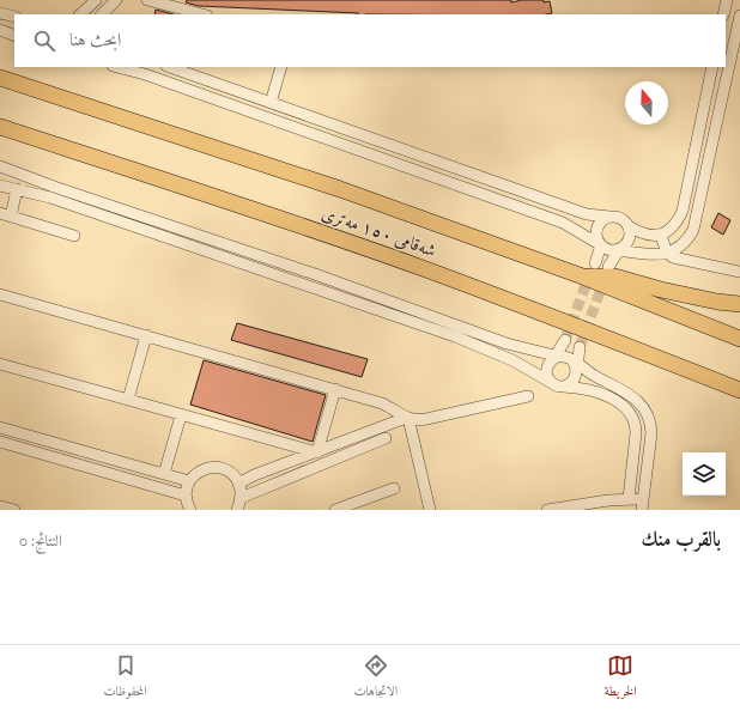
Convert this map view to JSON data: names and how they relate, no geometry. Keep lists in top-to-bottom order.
{
  "streets": {
    "highway": ["شەقامی ١٥٠ مەتری"]
  },
  "north": "top",
  "page": {
    "search": "ابحث هنا",
    "heading": ["بالقرب منك", "النتائج: 0"],
    "nav": ["الخريطة", "الاتجاهات", "المحفوظات"]
  }
}
